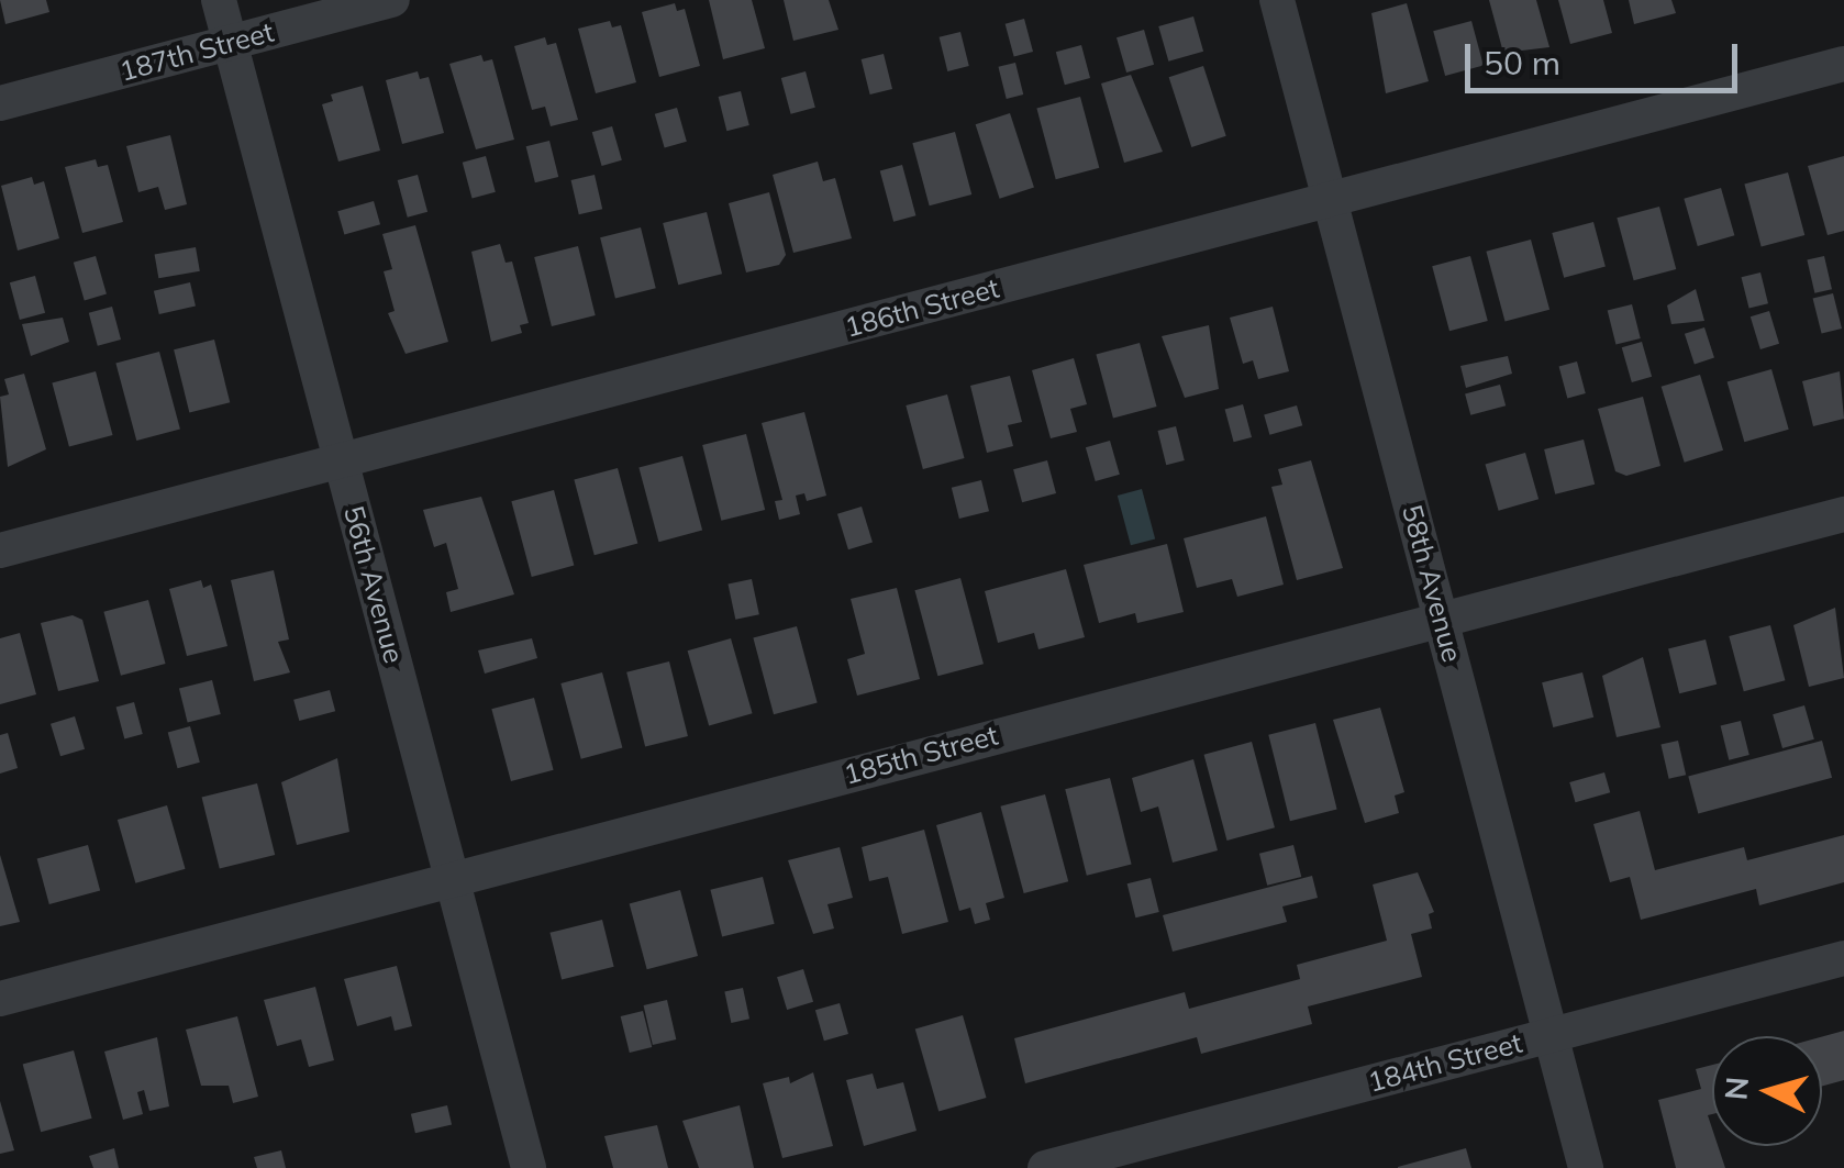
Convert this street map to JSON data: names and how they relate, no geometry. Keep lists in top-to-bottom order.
{
  "streets": {
    "street": [
      "187th Street",
      "186th Street",
      "58th Avenue",
      "56th Avenue",
      "185th Street",
      "184th Street"
    ]
  },
  "crossings": [
    ["187th Street", "56th Avenue"],
    ["186th Street", "58th Avenue"],
    ["186th Street", "56th Avenue"],
    ["58th Avenue", "185th Street"],
    ["58th Avenue", "184th Street"],
    ["56th Avenue", "185th Street"]
  ],
  "scale_bar": "50 m",
  "north": "left"
}
